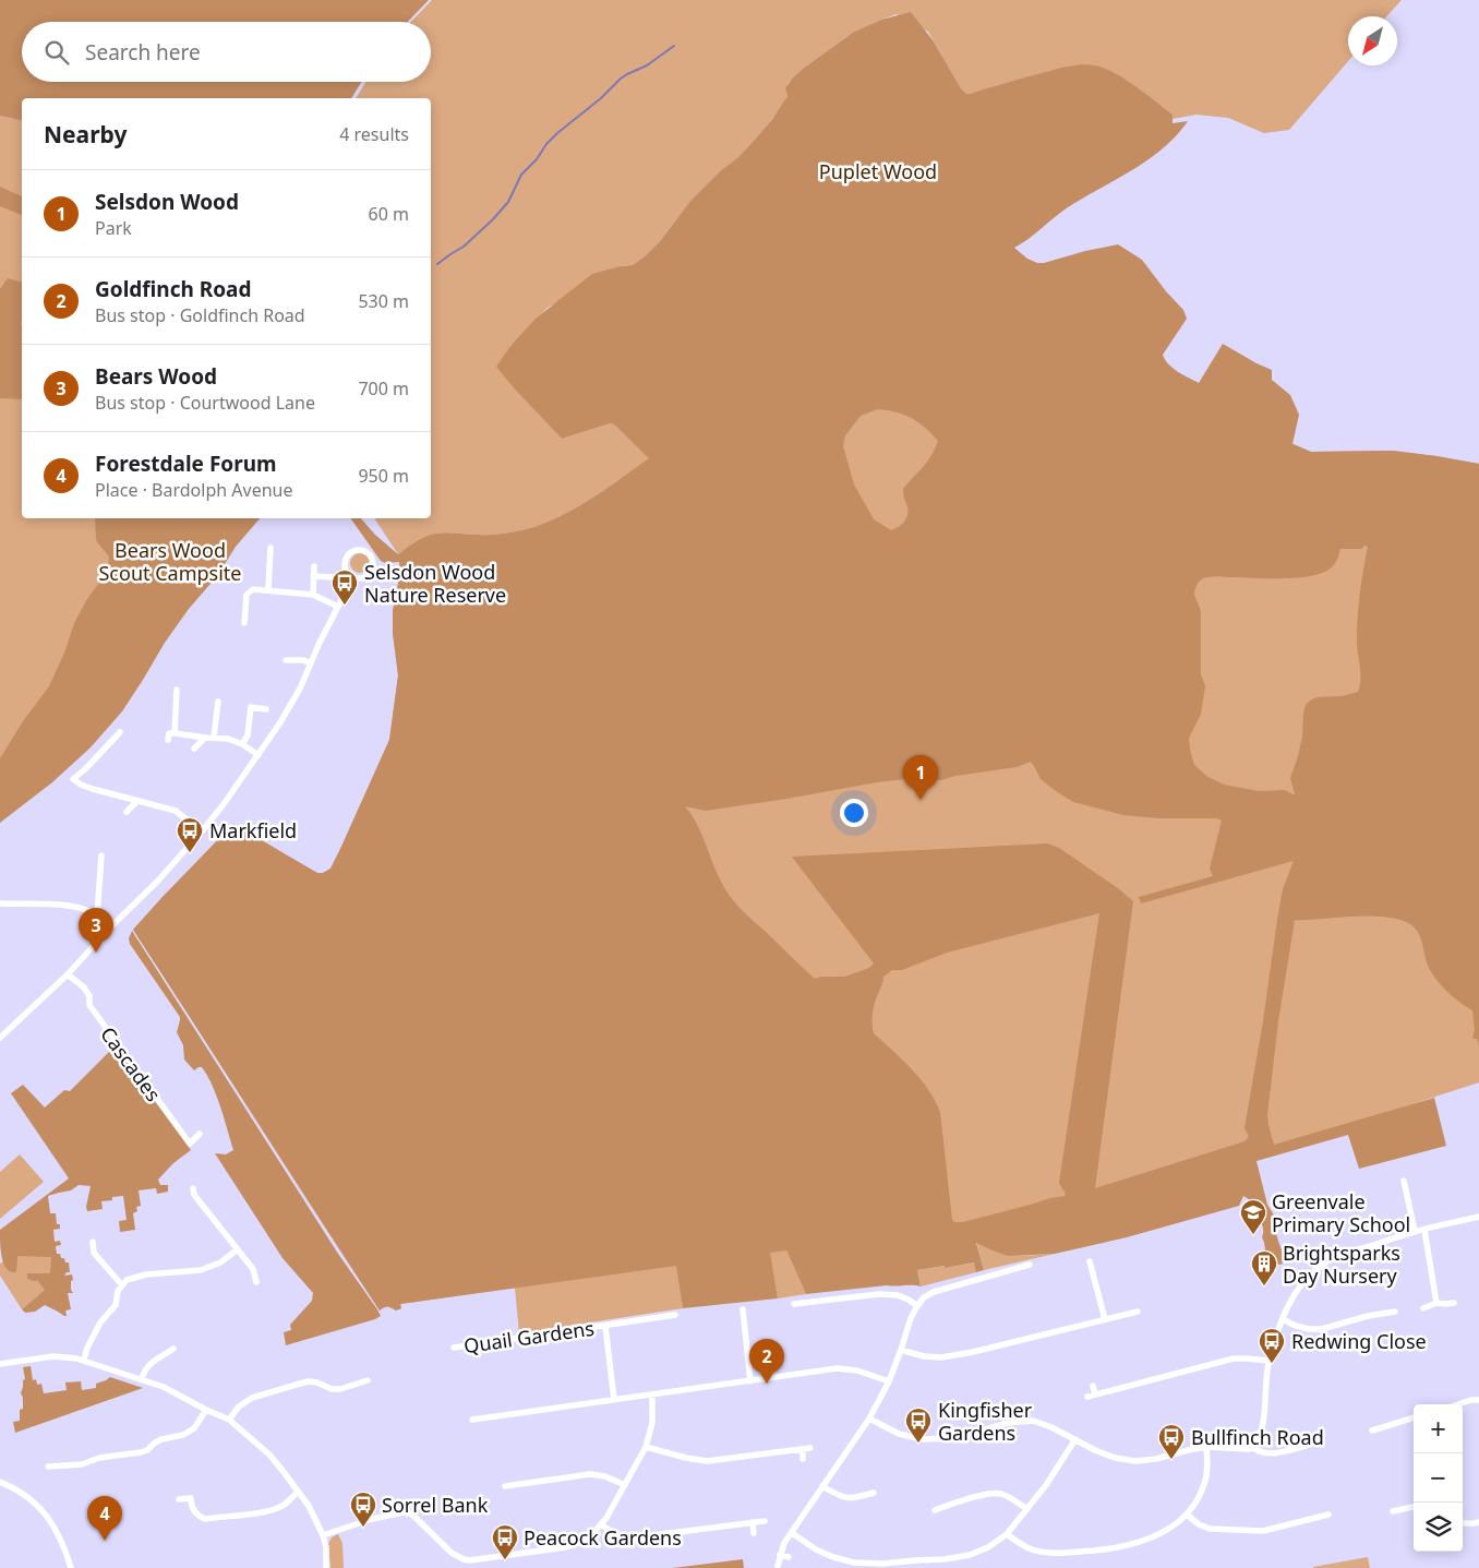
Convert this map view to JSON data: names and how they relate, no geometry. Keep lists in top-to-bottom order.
{
  "streets": {
    "street": ["Cascades", "Quail Gardens"]
  },
  "parks": ["Puplet Wood", "Bears Wood Scout Campsite"],
  "places": {
    "bus stop": [
      "Selsdon Wood Nature Reserve",
      "Markfield",
      "Redwing Close",
      "Kingfisher Gardens",
      "Bullfinch Road",
      "Sorrel Bank",
      "Peacock Gardens"
    ],
    "school or university": ["Greenvale Primary School"],
    "building": ["Brightsparks Day Nursery"]
  },
  "north": "bottom left",
  "page": {
    "search": "Search here",
    "heading": ["Nearby", "4 results"],
    "list": [
      {
        "mark": "1",
        "name": "Selsdon Wood",
        "note": "Park",
        "value": "60 m"
      },
      {
        "mark": "2",
        "name": "Goldfinch Road",
        "note": "Bus stop · Goldfinch Road",
        "value": "530 m"
      },
      {
        "mark": "3",
        "name": "Bears Wood",
        "note": "Bus stop · Courtwood Lane",
        "value": "700 m"
      },
      {
        "mark": "4",
        "name": "Forestdale Forum",
        "note": "Place · Bardolph Avenue",
        "value": "950 m"
      }
    ],
    "pins": [
      "1",
      "3",
      "2",
      "4"
    ],
    "map_buttons": ["+", "−"]
  }
}
